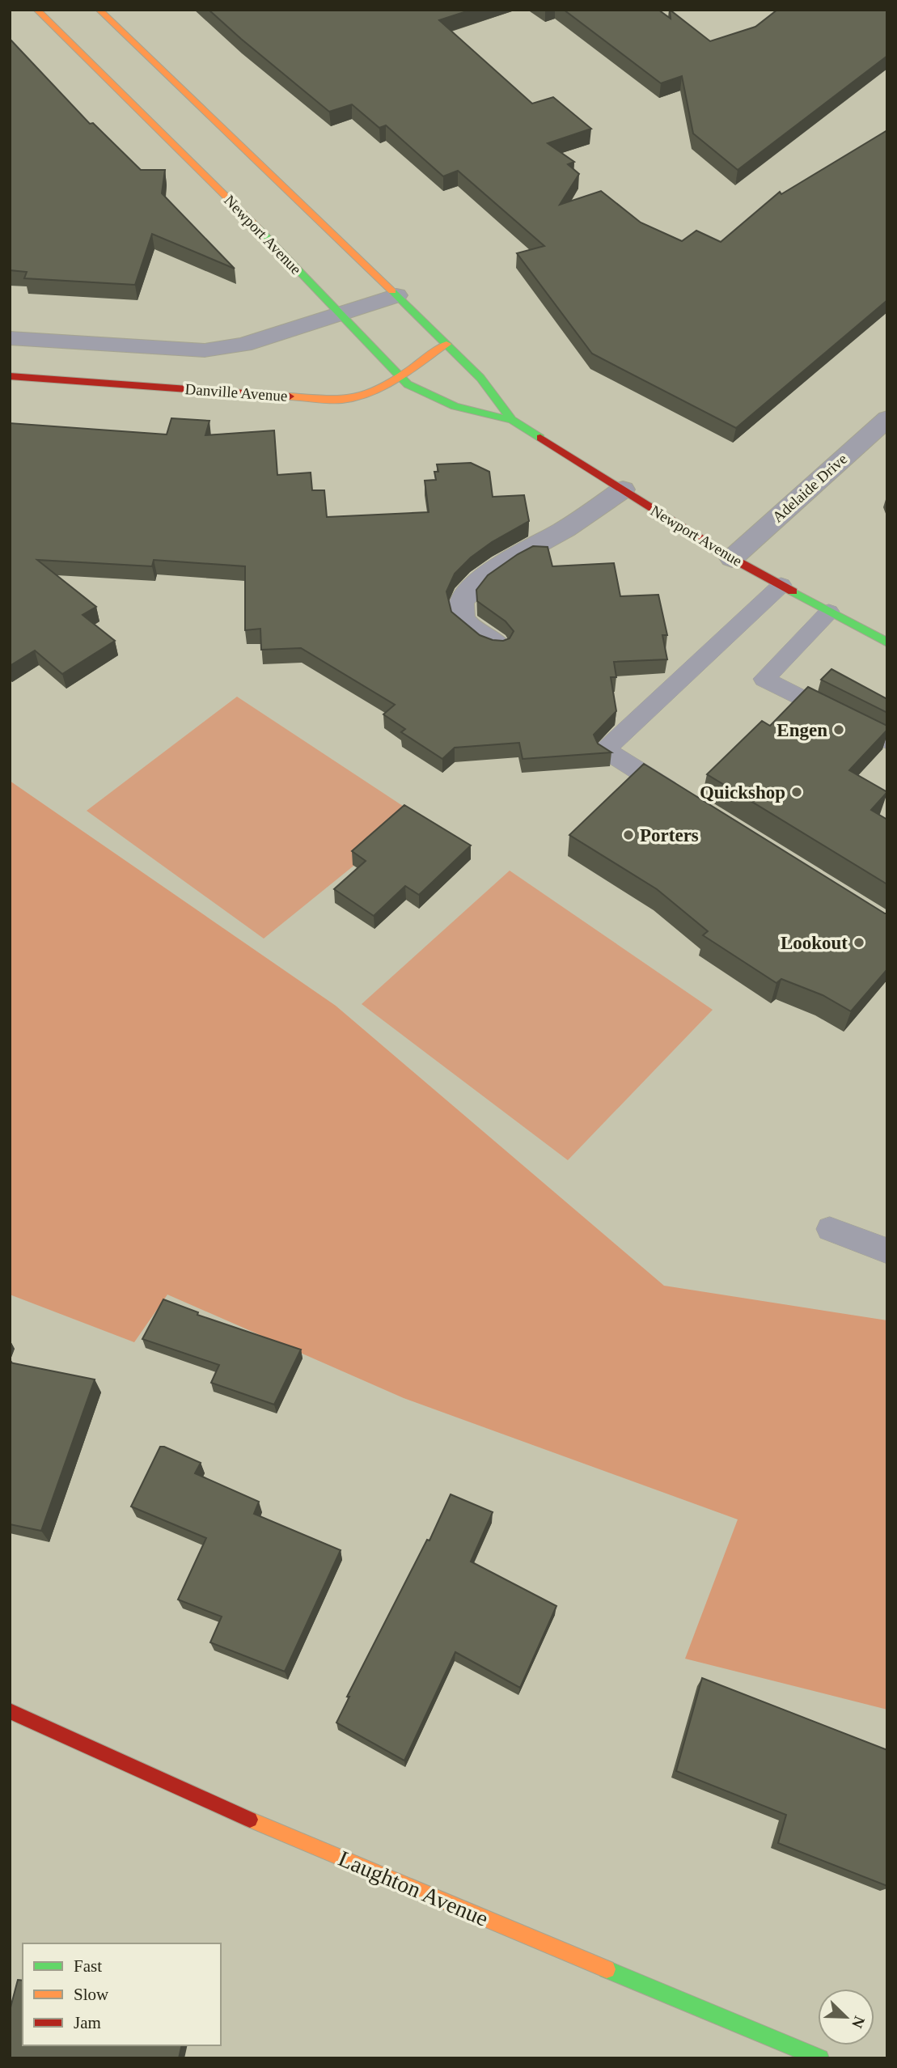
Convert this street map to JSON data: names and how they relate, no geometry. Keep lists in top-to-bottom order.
{
  "streets": {
    "street": [
      "Newport Avenue",
      "Danville Avenue",
      "Adelaide Drive",
      "Laughton Avenue"
    ]
  },
  "crossings": [
    ["Newport Avenue", "Danville Avenue"],
    ["Newport Avenue", "Adelaide Drive"]
  ],
  "places": [
    "Engen",
    "Quickshop",
    "Porters",
    "Lookout"
  ],
  "legend": ["Fast", "Slow", "Jam"],
  "north": "bottom right"
}
